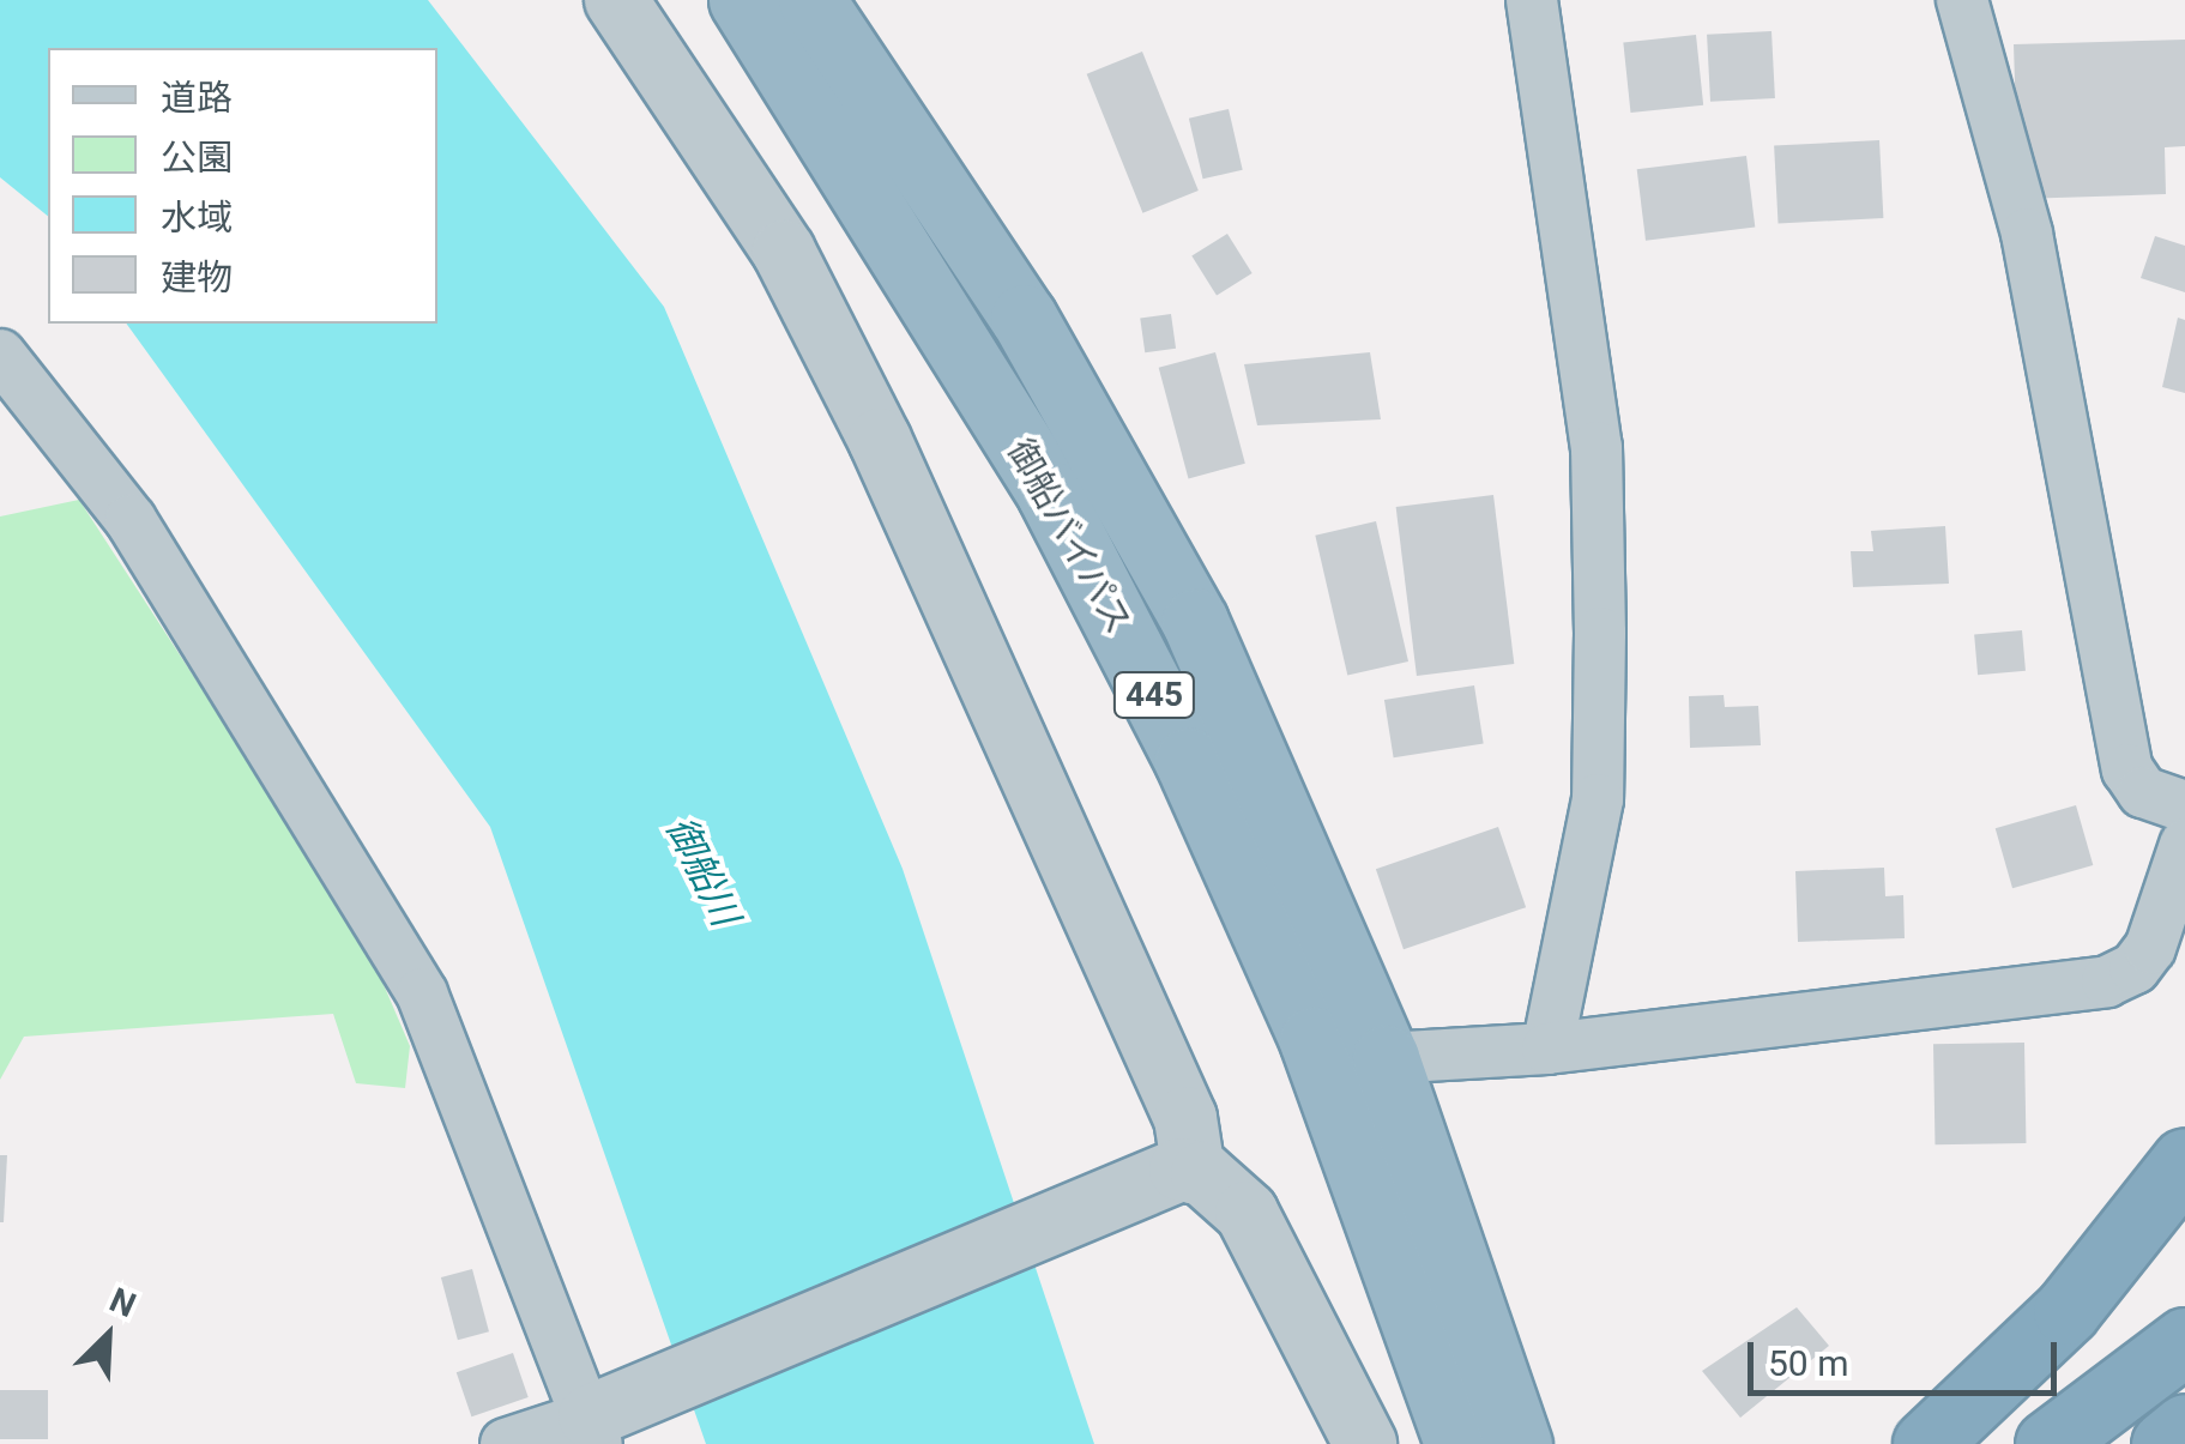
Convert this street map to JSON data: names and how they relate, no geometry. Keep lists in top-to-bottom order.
{
  "streets": {
    "highway": ["御船バイパス", "445"]
  },
  "water": ["御船川"],
  "legend": [
    "道路",
    "公園",
    "水域",
    "建物"
  ],
  "scale_bar": "50 m",
  "north": "top right"
}
